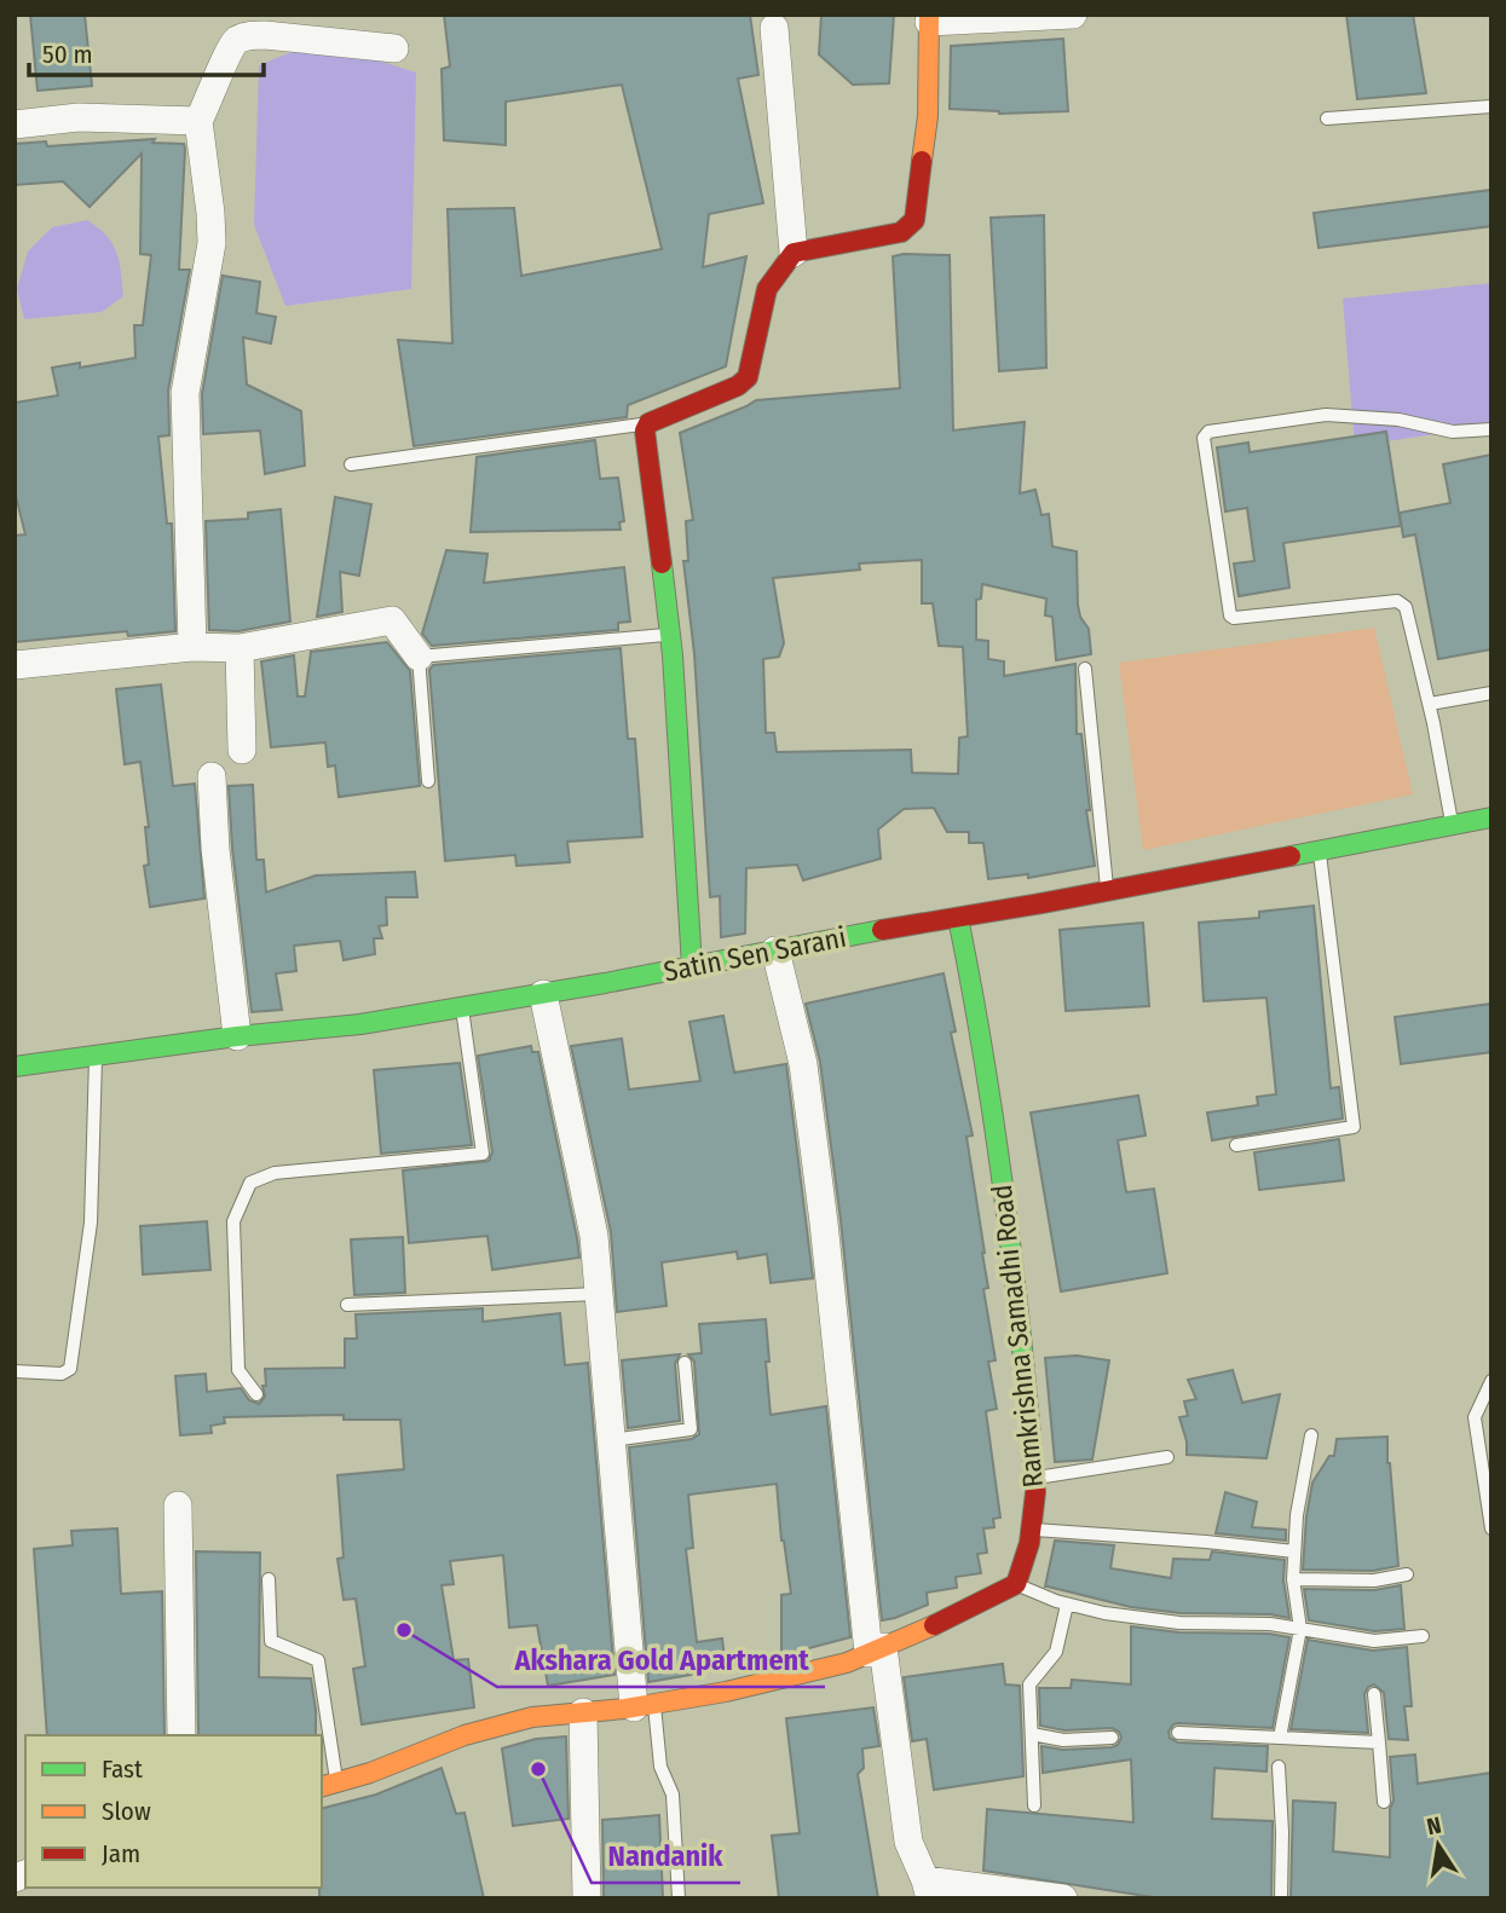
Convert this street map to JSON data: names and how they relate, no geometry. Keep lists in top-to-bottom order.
{
  "streets": {
    "street": ["Satin Sen Sarani", "Ramkrishna Samadhi Road"]
  },
  "crossings": [
    ["Satin Sen Sarani", "Ramkrishna Samadhi Road"]
  ],
  "places": ["Akshara Gold Apartment", "Nandanik"],
  "legend": ["Fast", "Slow", "Jam"],
  "scale_bar": "50 m",
  "north": "top"
}
